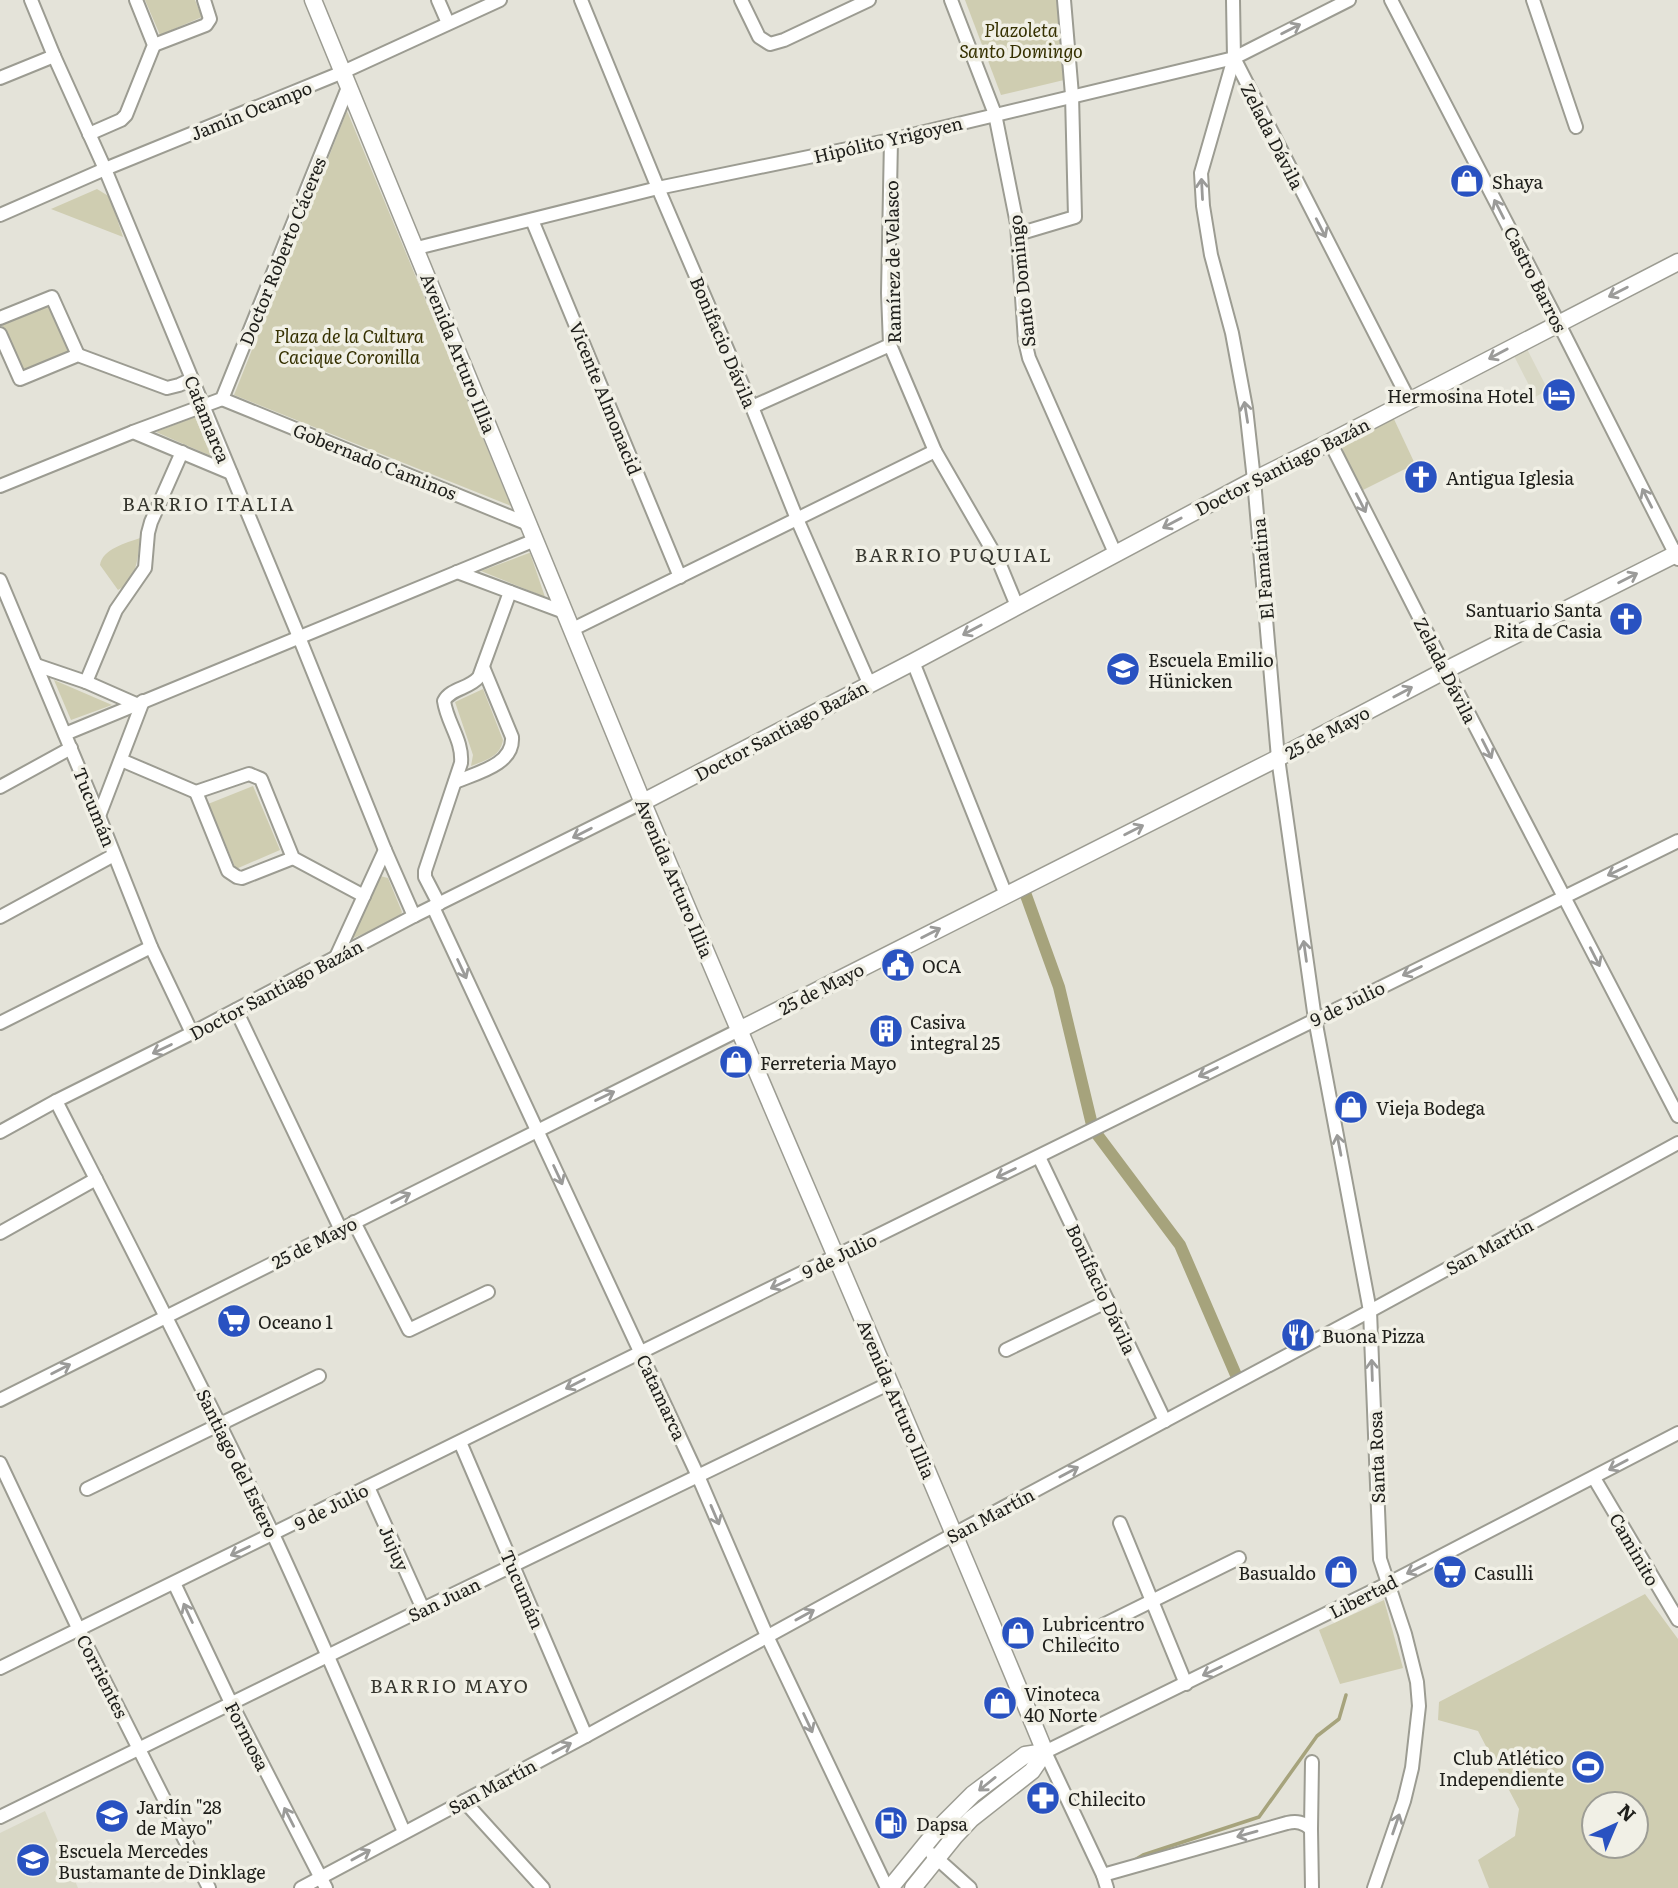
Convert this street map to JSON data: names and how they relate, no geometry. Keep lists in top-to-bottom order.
{
  "streets": {
    "main road": ["Avenida Arturo Illia", "Doctor Santiago Bazán", "25 de Mayo"],
    "street": [
      "Jamín Ocampo",
      "Zelada Dávila",
      "Hipólito Yrigoyen",
      "Doctor Roberto Cáceres",
      "Ramírez de Velasco",
      "Castro Barros",
      "Santo Domingo",
      "Bonifacio Dávila",
      "Vicente Almonacid",
      "Catamarca",
      "Gobernado Caminos",
      "El Famatina",
      "Tucumán",
      "9 de Julio",
      "San Martín",
      "Santa Rosa",
      "Santiago del Estero",
      "Jujuy",
      "Caminito",
      "Libertad",
      "San Juan",
      "Corrientes",
      "Formosa"
    ]
  },
  "crossings": [
    ["Jamín Ocampo", "Doctor Roberto Cáceres"],
    ["Jamín Ocampo", "Avenida Arturo Illia"],
    ["Jamín Ocampo", "Catamarca"],
    ["Zelada Dávila", "Hipólito Yrigoyen"],
    ["Zelada Dávila", "Doctor Santiago Bazán"],
    ["Zelada Dávila", "El Famatina"],
    ["Zelada Dávila", "25 de Mayo"],
    ["Zelada Dávila", "9 de Julio"],
    ["Hipólito Yrigoyen", "Ramírez de Velasco"],
    ["Hipólito Yrigoyen", "Santo Domingo"],
    ["Hipólito Yrigoyen", "Bonifacio Dávila"],
    ["Hipólito Yrigoyen", "Avenida Arturo Illia"],
    ["Hipólito Yrigoyen", "Vicente Almonacid"],
    ["Hipólito Yrigoyen", "El Famatina"],
    ["Doctor Roberto Cáceres", "Avenida Arturo Illia"],
    ["Doctor Roberto Cáceres", "Gobernado Caminos"],
    ["Ramírez de Velasco", "Doctor Santiago Bazán"],
    ["Castro Barros", "Doctor Santiago Bazán"],
    ["Castro Barros", "25 de Mayo"],
    ["Santo Domingo", "Doctor Santiago Bazán"],
    ["Bonifacio Dávila", "Doctor Santiago Bazán"],
    ["Bonifacio Dávila", "9 de Julio"],
    ["Bonifacio Dávila", "San Martín"],
    ["Avenida Arturo Illia", "Gobernado Caminos"],
    ["Avenida Arturo Illia", "Doctor Santiago Bazán"],
    ["Avenida Arturo Illia", "25 de Mayo"],
    ["Avenida Arturo Illia", "9 de Julio"],
    ["Avenida Arturo Illia", "San Martín"],
    ["Avenida Arturo Illia", "Libertad"],
    ["Avenida Arturo Illia", "San Juan"],
    ["Catamarca", "Doctor Santiago Bazán"],
    ["Catamarca", "25 de Mayo"],
    ["Catamarca", "9 de Julio"],
    ["Catamarca", "San Martín"],
    ["Catamarca", "San Juan"],
    ["Doctor Santiago Bazán", "El Famatina"],
    ["Doctor Santiago Bazán", "Tucumán"],
    ["Doctor Santiago Bazán", "Santiago del Estero"],
    ["El Famatina", "25 de Mayo"],
    ["El Famatina", "9 de Julio"],
    ["El Famatina", "Santa Rosa"],
    ["25 de Mayo", "Santiago del Estero"],
    ["Tucumán", "9 de Julio"],
    ["Tucumán", "San Martín"],
    ["Tucumán", "San Juan"],
    ["9 de Julio", "Santa Rosa"],
    ["9 de Julio", "Santiago del Estero"],
    ["9 de Julio", "Jujuy"],
    ["9 de Julio", "Corrientes"],
    ["9 de Julio", "Formosa"],
    ["San Martín", "Santa Rosa"],
    ["San Martín", "Santiago del Estero"],
    ["San Martín", "Formosa"],
    ["Santa Rosa", "Libertad"],
    ["Santiago del Estero", "San Juan"],
    ["Jujuy", "San Juan"],
    ["Caminito", "Libertad"],
    ["San Juan", "Corrientes"],
    ["San Juan", "Formosa"]
  ],
  "one_way": [
    "Zelada Dávila",
    "Castro Barros",
    "Catamarca",
    "Doctor Santiago Bazán",
    "El Famatina",
    "25 de Mayo",
    "9 de Julio",
    "San Martín",
    "Santa Rosa",
    "Libertad",
    "Formosa"
  ],
  "districts": ["BARRIO ITALIA", "BARRIO PUQUIAL", "BARRIO MAYO"],
  "parks": ["Plazoleta Santo Domingo", "Plaza de la Cultura Cacique Coronilla"],
  "places": {
    "shop": [
      "Shaya",
      "Ferreteria Mayo",
      "Vieja Bodega",
      "Basualdo",
      "Lubricentro Chilecito",
      "Vinoteca 40 Norte"
    ],
    "hotel": ["Hermosina Hotel"],
    "church": ["Antigua Iglesia", "Santuario Santa Rita de Casia"],
    "school or university": ["Escuela Emilio Hünicken", "Jardín \"28 de Mayo\"", "Escuela Mercedes Bustamante de Dinklage"],
    "public building": ["OCA"],
    "building": ["Casiva integral 25"],
    "supermarket": ["Oceano 1", "Casulli"],
    "restaurant": ["Buona Pizza"],
    "sports": ["Club Atlético Independiente"],
    "pharmacy": ["Chilecito"],
    "fuel station": ["Dapsa"]
  },
  "north": "top right"
}
